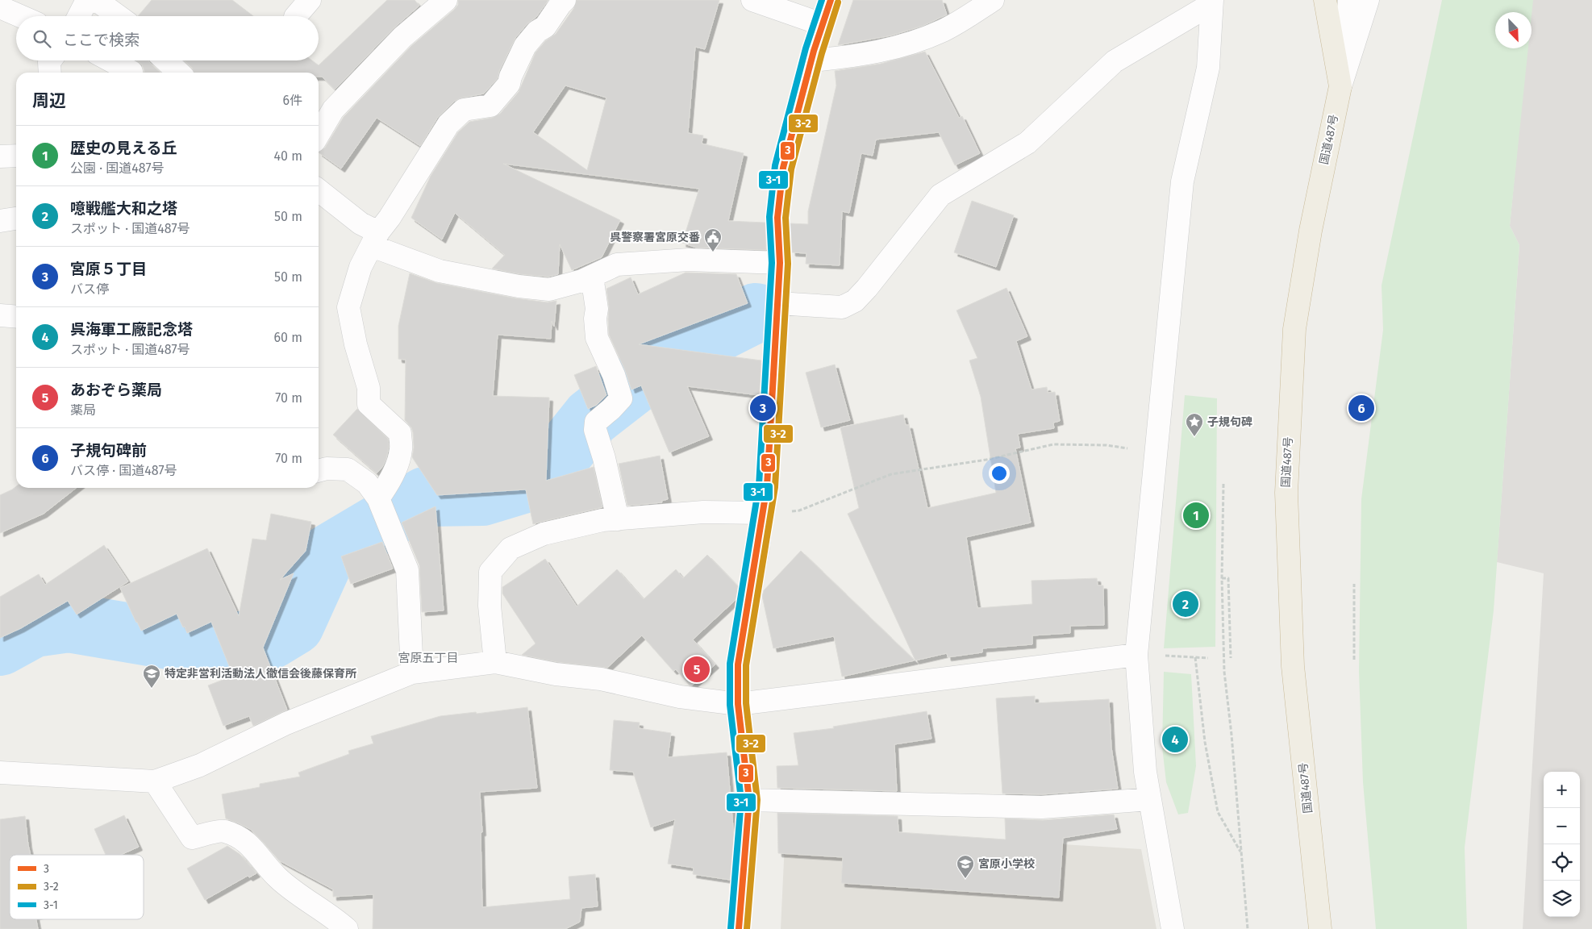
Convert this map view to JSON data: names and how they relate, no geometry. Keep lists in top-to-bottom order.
{
  "streets": {
    "highway": ["国道487号"]
  },
  "districts": ["宮原五丁目"],
  "places": {
    "public building": ["呉警察署宮原交番"],
    "place": ["子規句碑"],
    "school or university": ["特定非営利活動法人徹信会後藤保育所", "宮原小学校"]
  },
  "lines": ["transit line 3", "transit line 3-1", "transit line 3-2"],
  "legend": ["3", "3-2", "3-1"],
  "north": "bottom right",
  "page": {
    "search": "ここで検索",
    "heading": ["周辺", "6件"],
    "list": [
      {
        "mark": "1",
        "name": "歴史の見える丘",
        "note": "公園 · 国道487号",
        "value": "40 m"
      },
      {
        "mark": "2",
        "name": "噫戦艦大和之塔",
        "note": "スポット · 国道487号",
        "value": "50 m"
      },
      {
        "mark": "3",
        "name": "宮原５丁目",
        "note": "バス停",
        "value": "50 m"
      },
      {
        "mark": "4",
        "name": "呉海軍工廠記念塔",
        "note": "スポット · 国道487号",
        "value": "60 m"
      },
      {
        "mark": "5",
        "name": "あおぞら薬局",
        "note": "薬局",
        "value": "70 m"
      },
      {
        "mark": "6",
        "name": "子規句碑前",
        "note": "バス停 · 国道487号",
        "value": "70 m"
      }
    ],
    "pins": [
      "3",
      "6",
      "1",
      "2",
      "5",
      "4"
    ],
    "map_buttons": ["+", "−"]
  }
}
